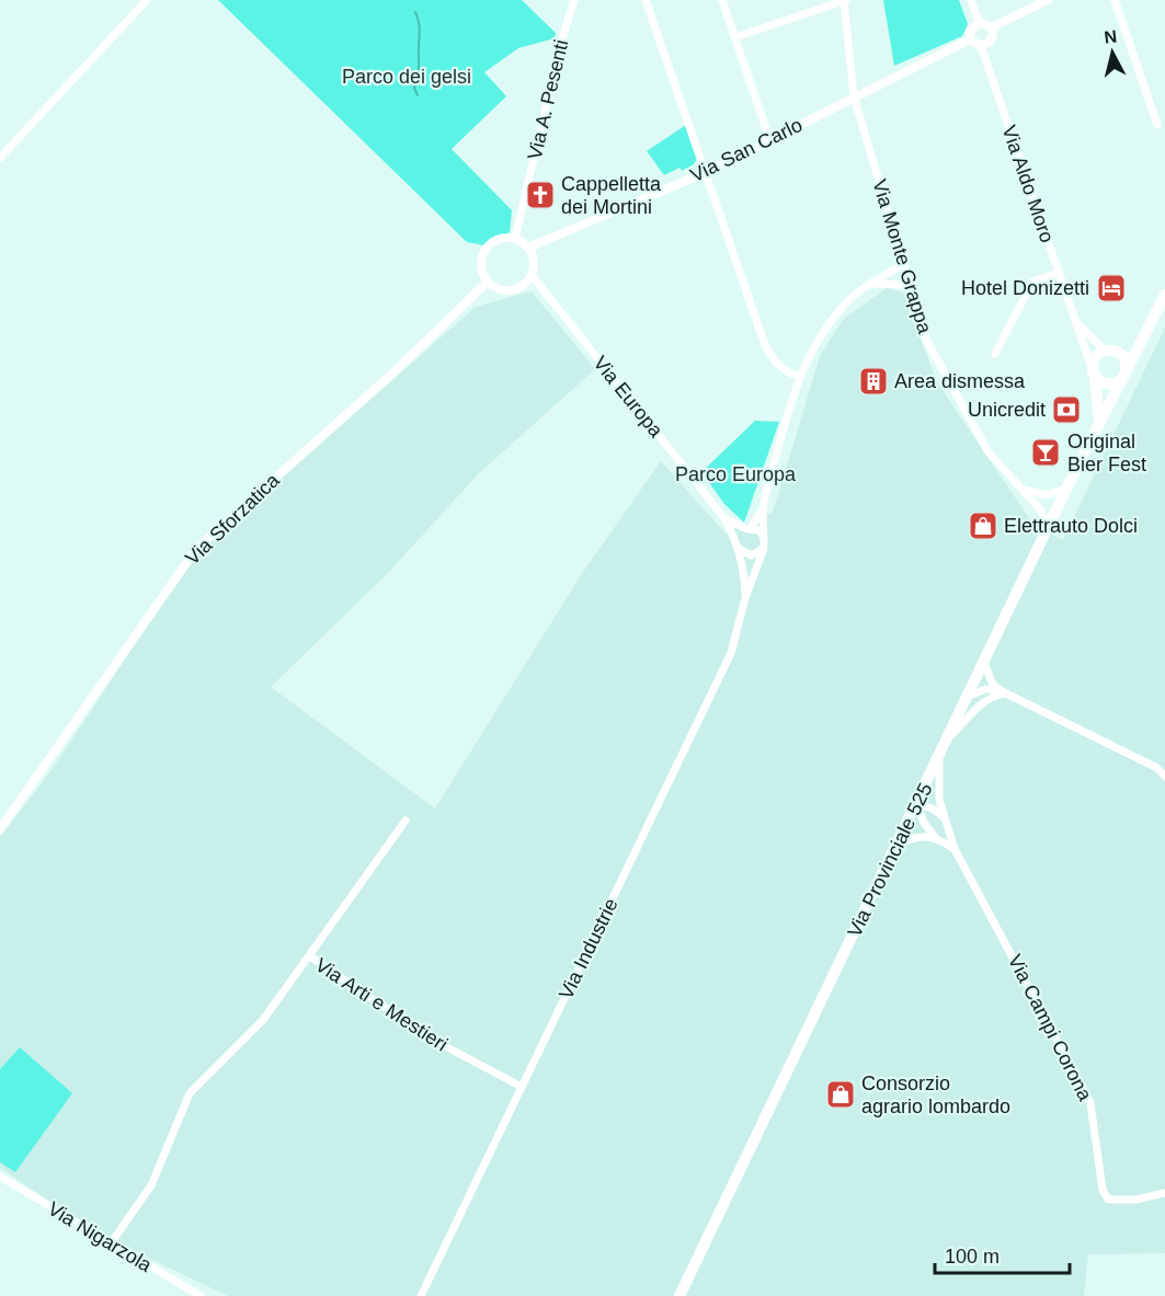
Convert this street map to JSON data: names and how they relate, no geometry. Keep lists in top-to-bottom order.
{
  "streets": {
    "main road": ["Via Provinciale 525"],
    "street": [
      "Via A. Pesenti",
      "Via San Carlo",
      "Via Aldo Moro",
      "Via Monte Grappa",
      "Via Europa",
      "Via Sforzatica",
      "Via Industrie",
      "Via Arti e Mestieri",
      "Via Campi Corona",
      "Via Nigarzola"
    ]
  },
  "crossings": [
    ["Via A. Pesenti", "Via San Carlo"],
    ["Via A. Pesenti", "Via Europa"],
    ["Via A. Pesenti", "Via Sforzatica"],
    ["Via San Carlo", "Via Aldo Moro"],
    ["Via San Carlo", "Via Monte Grappa"],
    ["Via San Carlo", "Via Europa"],
    ["Via San Carlo", "Via Sforzatica"],
    ["Via Aldo Moro", "Via Provinciale 525"],
    ["Via Monte Grappa", "Via Industrie"],
    ["Via Europa", "Via Sforzatica"],
    ["Via Europa", "Via Industrie"],
    ["Via Provinciale 525", "Via Campi Corona"],
    ["Via Industrie", "Via Arti e Mestieri"],
    ["Via Arti e Mestieri", "Via Nigarzola"]
  ],
  "parks": ["Parco dei gelsi", "Parco Europa"],
  "places": {
    "church": ["Cappelletta dei Mortini"],
    "hotel": ["Hotel Donizetti"],
    "building": ["Area dismessa"],
    "bank": ["Unicredit"],
    "bar": ["Original Bier Fest"],
    "shop": ["Elettrauto Dolci", "Consorzio agrario lombardo"]
  },
  "scale_bar": "100 m",
  "north": "top"
}
